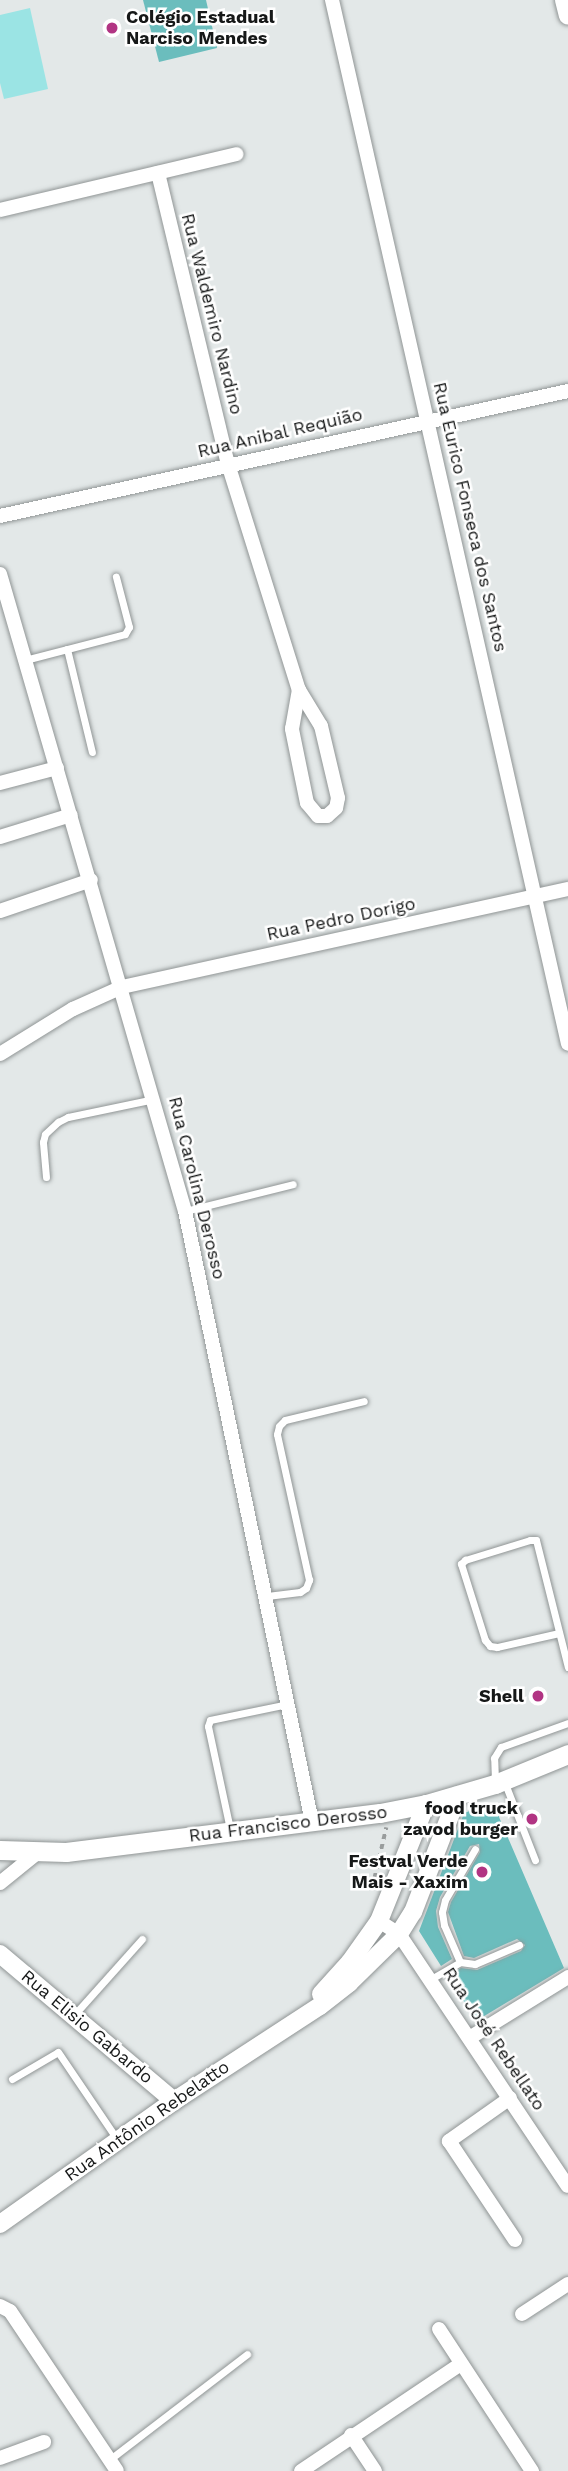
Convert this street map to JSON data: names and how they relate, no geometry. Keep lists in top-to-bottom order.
{
  "streets": {
    "main road": ["Rua Francisco Derosso"],
    "street": [
      "Rua Waldemiro Nardino",
      "Rua Anibal Requião",
      "Rua Eurico Fonseca dos Santos",
      "Rua Pedro Dorigo",
      "Rua Carolina Derosso",
      "Rua Elisio Gabardo",
      "Rua José Rebellato",
      "Rua Antônio Rebelatto"
    ]
  },
  "crossings": [
    ["Rua Waldemiro Nardino", "Rua Anibal Requião"],
    ["Rua Anibal Requião", "Rua Eurico Fonseca dos Santos"],
    ["Rua Eurico Fonseca dos Santos", "Rua Pedro Dorigo"],
    ["Rua Pedro Dorigo", "Rua Carolina Derosso"],
    ["Rua Carolina Derosso", "Rua Francisco Derosso"],
    ["Rua Francisco Derosso", "Rua Antônio Rebelatto"],
    ["Rua Elisio Gabardo", "Rua Antônio Rebelatto"],
    ["Rua José Rebellato", "Rua Antônio Rebelatto"]
  ],
  "places": [
    "Colégio Estadual Narciso Mendes",
    "Shell",
    "food truck zavod burger",
    "Festval Verde Mais - Xaxim"
  ]
}
